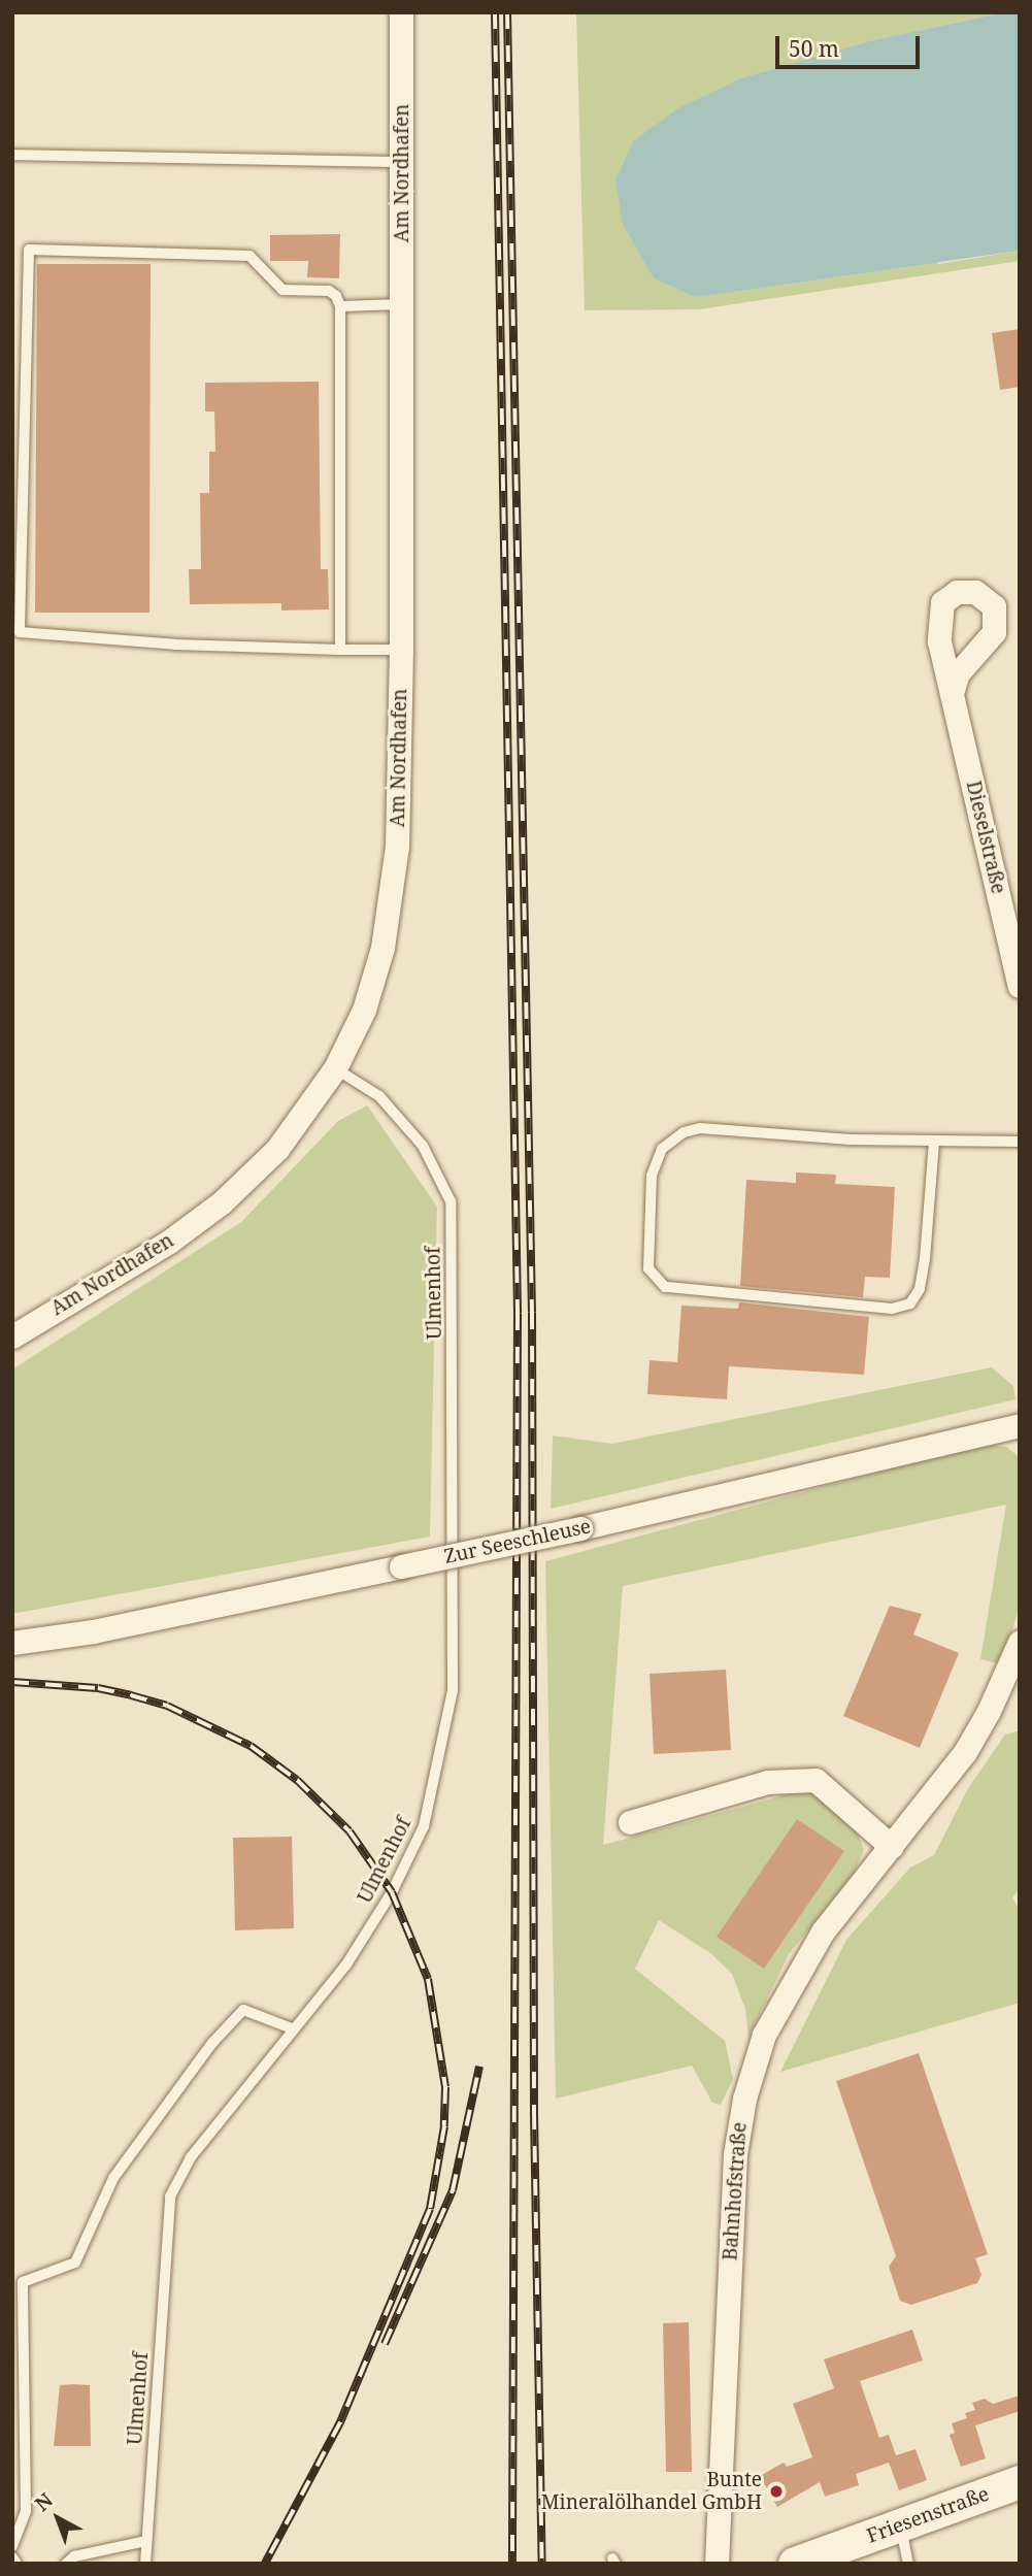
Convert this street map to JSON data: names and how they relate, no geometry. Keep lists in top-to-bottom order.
{
  "streets": {
    "street": [
      "Am Nordhafen",
      "Dieselstraße",
      "Zur Seeschleuse",
      "Bahnhofstraße",
      "Friesenstraße"
    ],
    "lane": ["Ulmenhof"]
  },
  "crossings": [
    ["Am Nordhafen", "Ulmenhof"]
  ],
  "places": ["Bunte Mineralölhandel GmbH"],
  "scale_bar": "50 m",
  "north": "top left"
}
